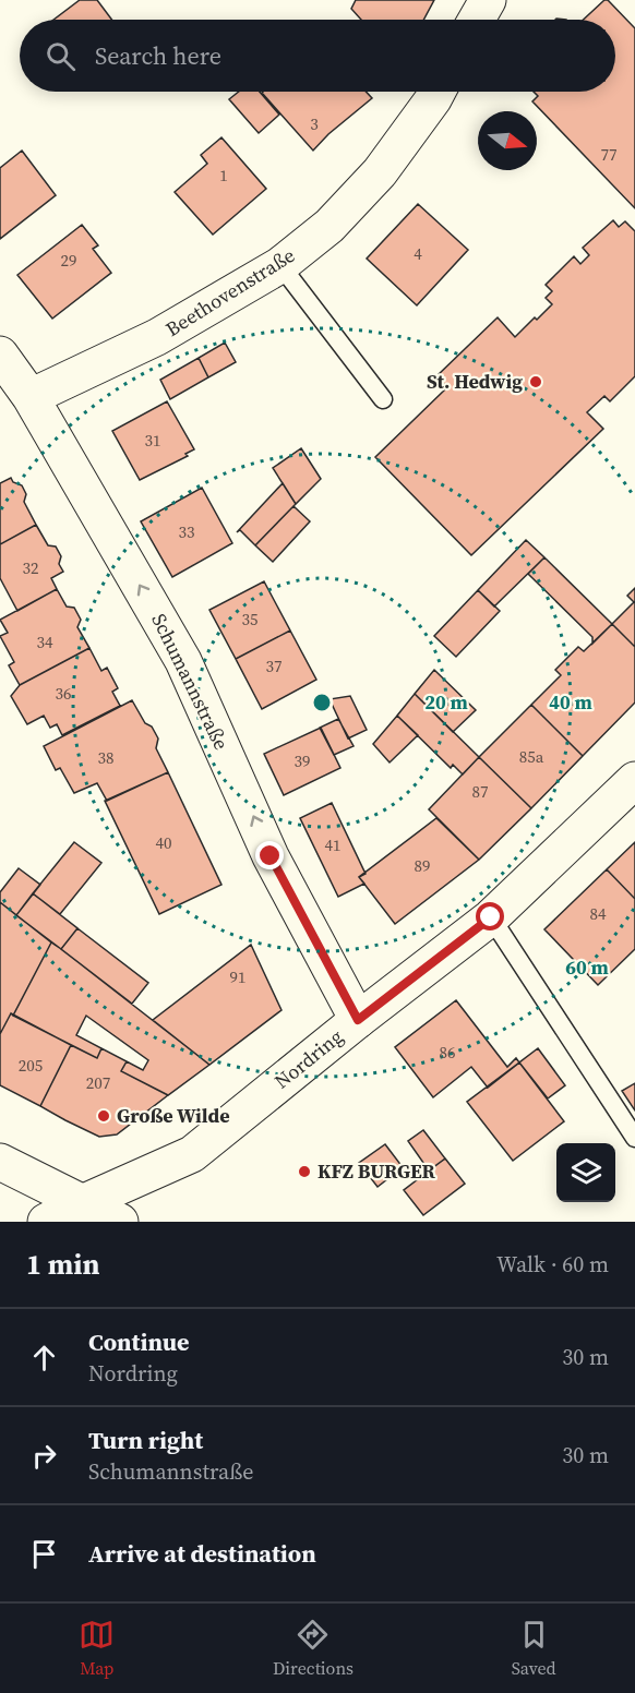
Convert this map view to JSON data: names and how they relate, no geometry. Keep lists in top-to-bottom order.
{
  "streets": {
    "street": ["Beethovenstraße", "Schumannstraße", "Nordring"]
  },
  "crossings": [
    ["Beethovenstraße", "Schumannstraße"],
    ["Schumannstraße", "Nordring"]
  ],
  "one_way": ["Schumannstraße"],
  "places": ["St. Hedwig", "Große Wilde", "KFZ BURGER"],
  "house_numbers": [
    "3",
    "77",
    "1",
    "4",
    "29",
    "31",
    "33",
    "32",
    "35",
    "34",
    "37",
    "36",
    "85a",
    "38",
    "39",
    "87",
    "40",
    "41",
    "89",
    "84",
    "91",
    "86",
    "205",
    "207"
  ],
  "north": "right",
  "page": {
    "search": "Search here",
    "heading": ["1 min", "Walk · 60 m"],
    "list": [
      ["Continue", "Nordring", "30 m"],
      ["Turn right", "Schumannstraße", "30 m"],
      "Arrive at destination"
    ],
    "nav": ["Map", "Directions", "Saved"]
  },
  "rings": ["20 m", "40 m", "60 m"]
}
